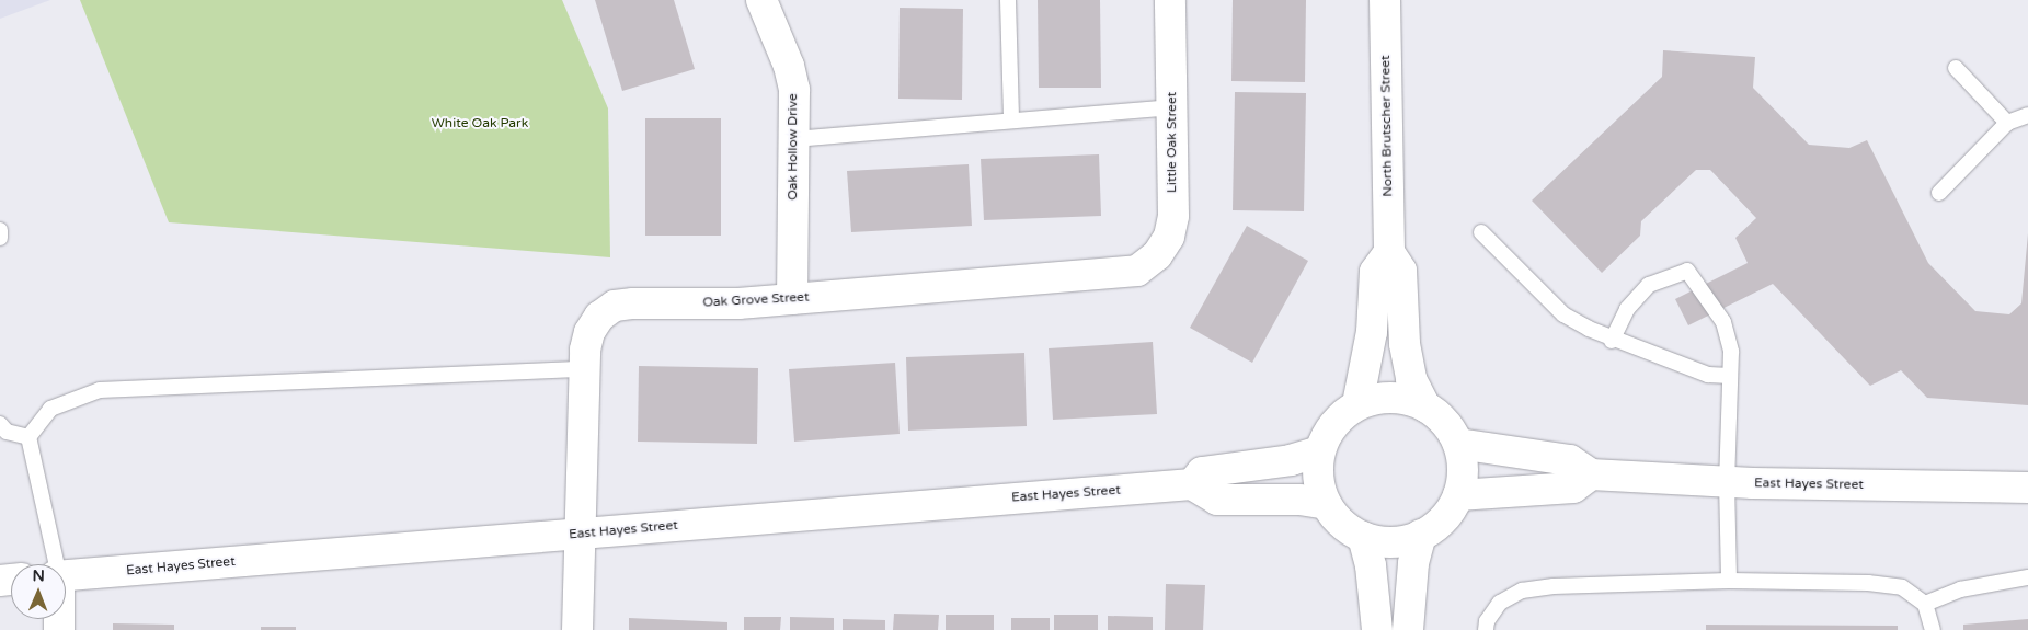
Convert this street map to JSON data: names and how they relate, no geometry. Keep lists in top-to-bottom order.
{
  "streets": {
    "street": [
      "North Brutscher Street",
      "Little Oak Street",
      "Oak Hollow Drive",
      "Oak Grove Street",
      "East Hayes Street"
    ]
  },
  "crossings": [
    ["North Brutscher Street", "East Hayes Street"],
    ["Little Oak Street", "Oak Grove Street"],
    ["Oak Hollow Drive", "Oak Grove Street"],
    ["Oak Grove Street", "East Hayes Street"]
  ],
  "parks": ["White Oak Park"],
  "north": "top"
}
